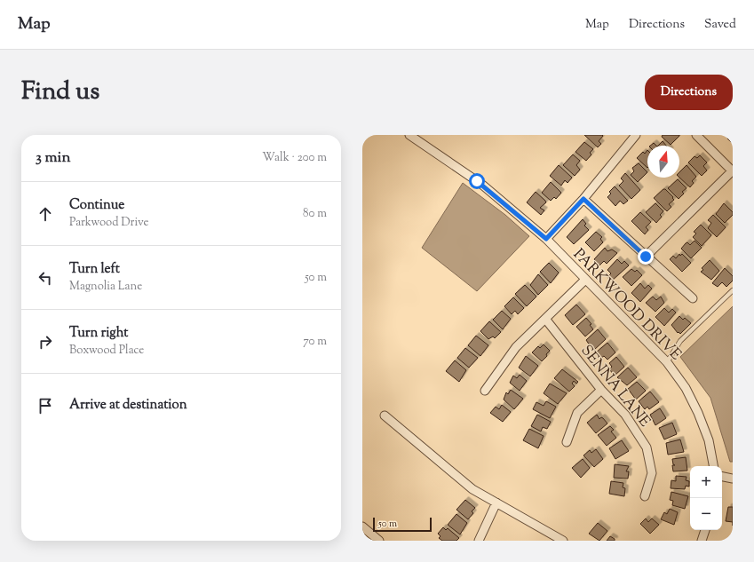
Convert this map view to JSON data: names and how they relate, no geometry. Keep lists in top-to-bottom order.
{
  "streets": {
    "street": ["PARKWOOD DRIVE", "SENNA LANE"]
  },
  "scale_bar": "50 m",
  "north": "top",
  "page": {
    "header": "Map",
    "nav": ["Map", "Directions", "Saved"],
    "title": "Find us",
    "buttons": "Directions",
    "heading": ["3 min", "Walk · 200 m"],
    "list": [
      ["Continue", "Parkwood Drive", "80 m"],
      ["Turn left", "Magnolia Lane", "50 m"],
      ["Turn right", "Boxwood Place", "70 m"],
      "Arrive at destination"
    ],
    "map_buttons": ["+", "−"],
    "scale": "50 m"
  }
}
